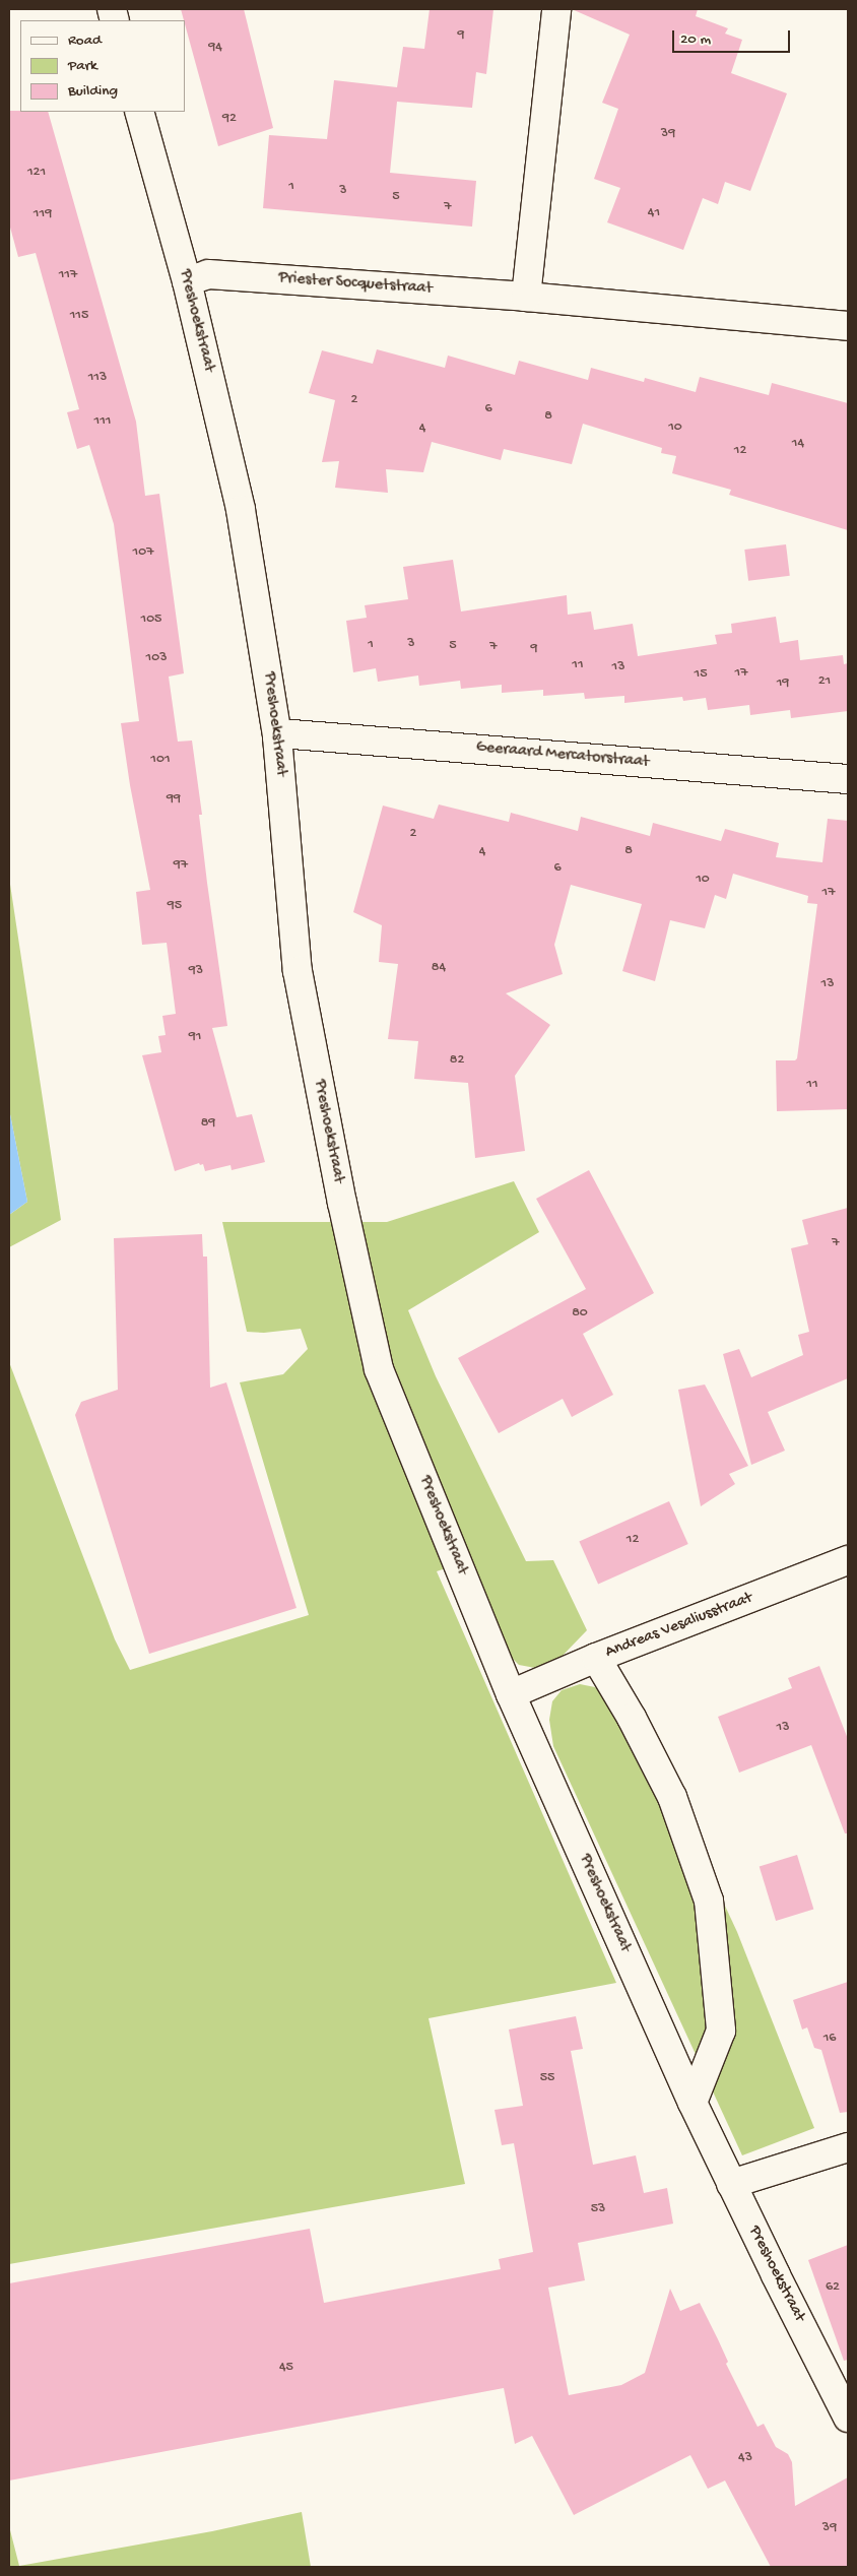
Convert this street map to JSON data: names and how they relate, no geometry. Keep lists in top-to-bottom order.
{
  "streets": {
    "street": [
      "Priester Socquetstraat",
      "Preshoekstraat",
      "Geeraard Mercatorstraat",
      "Andreas Vesaliusstraat"
    ]
  },
  "crossings": [
    ["Priester Socquetstraat", "Preshoekstraat"],
    ["Preshoekstraat", "Geeraard Mercatorstraat"],
    ["Preshoekstraat", "Andreas Vesaliusstraat"]
  ],
  "house_numbers": [
    "9",
    "94",
    "92",
    "39",
    "121",
    "1",
    "3",
    "5",
    "7",
    "41",
    "119",
    "117",
    "115",
    "113",
    "2",
    "6",
    "8",
    "111",
    "10",
    "4",
    "14",
    "12",
    "107",
    "105",
    "3",
    "1",
    "5",
    "7",
    "9",
    "103",
    "11",
    "13",
    "17",
    "15",
    "21",
    "19",
    "101",
    "99",
    "2",
    "8",
    "4",
    "97",
    "6",
    "10",
    "17",
    "95",
    "84",
    "93",
    "13",
    "91",
    "82",
    "11",
    "89",
    "7",
    "80",
    "12",
    "13",
    "16",
    "55",
    "53",
    "62",
    "45",
    "43",
    "39"
  ],
  "legend": ["Road", "Park", "Building"],
  "scale_bar": "20 m"
}
